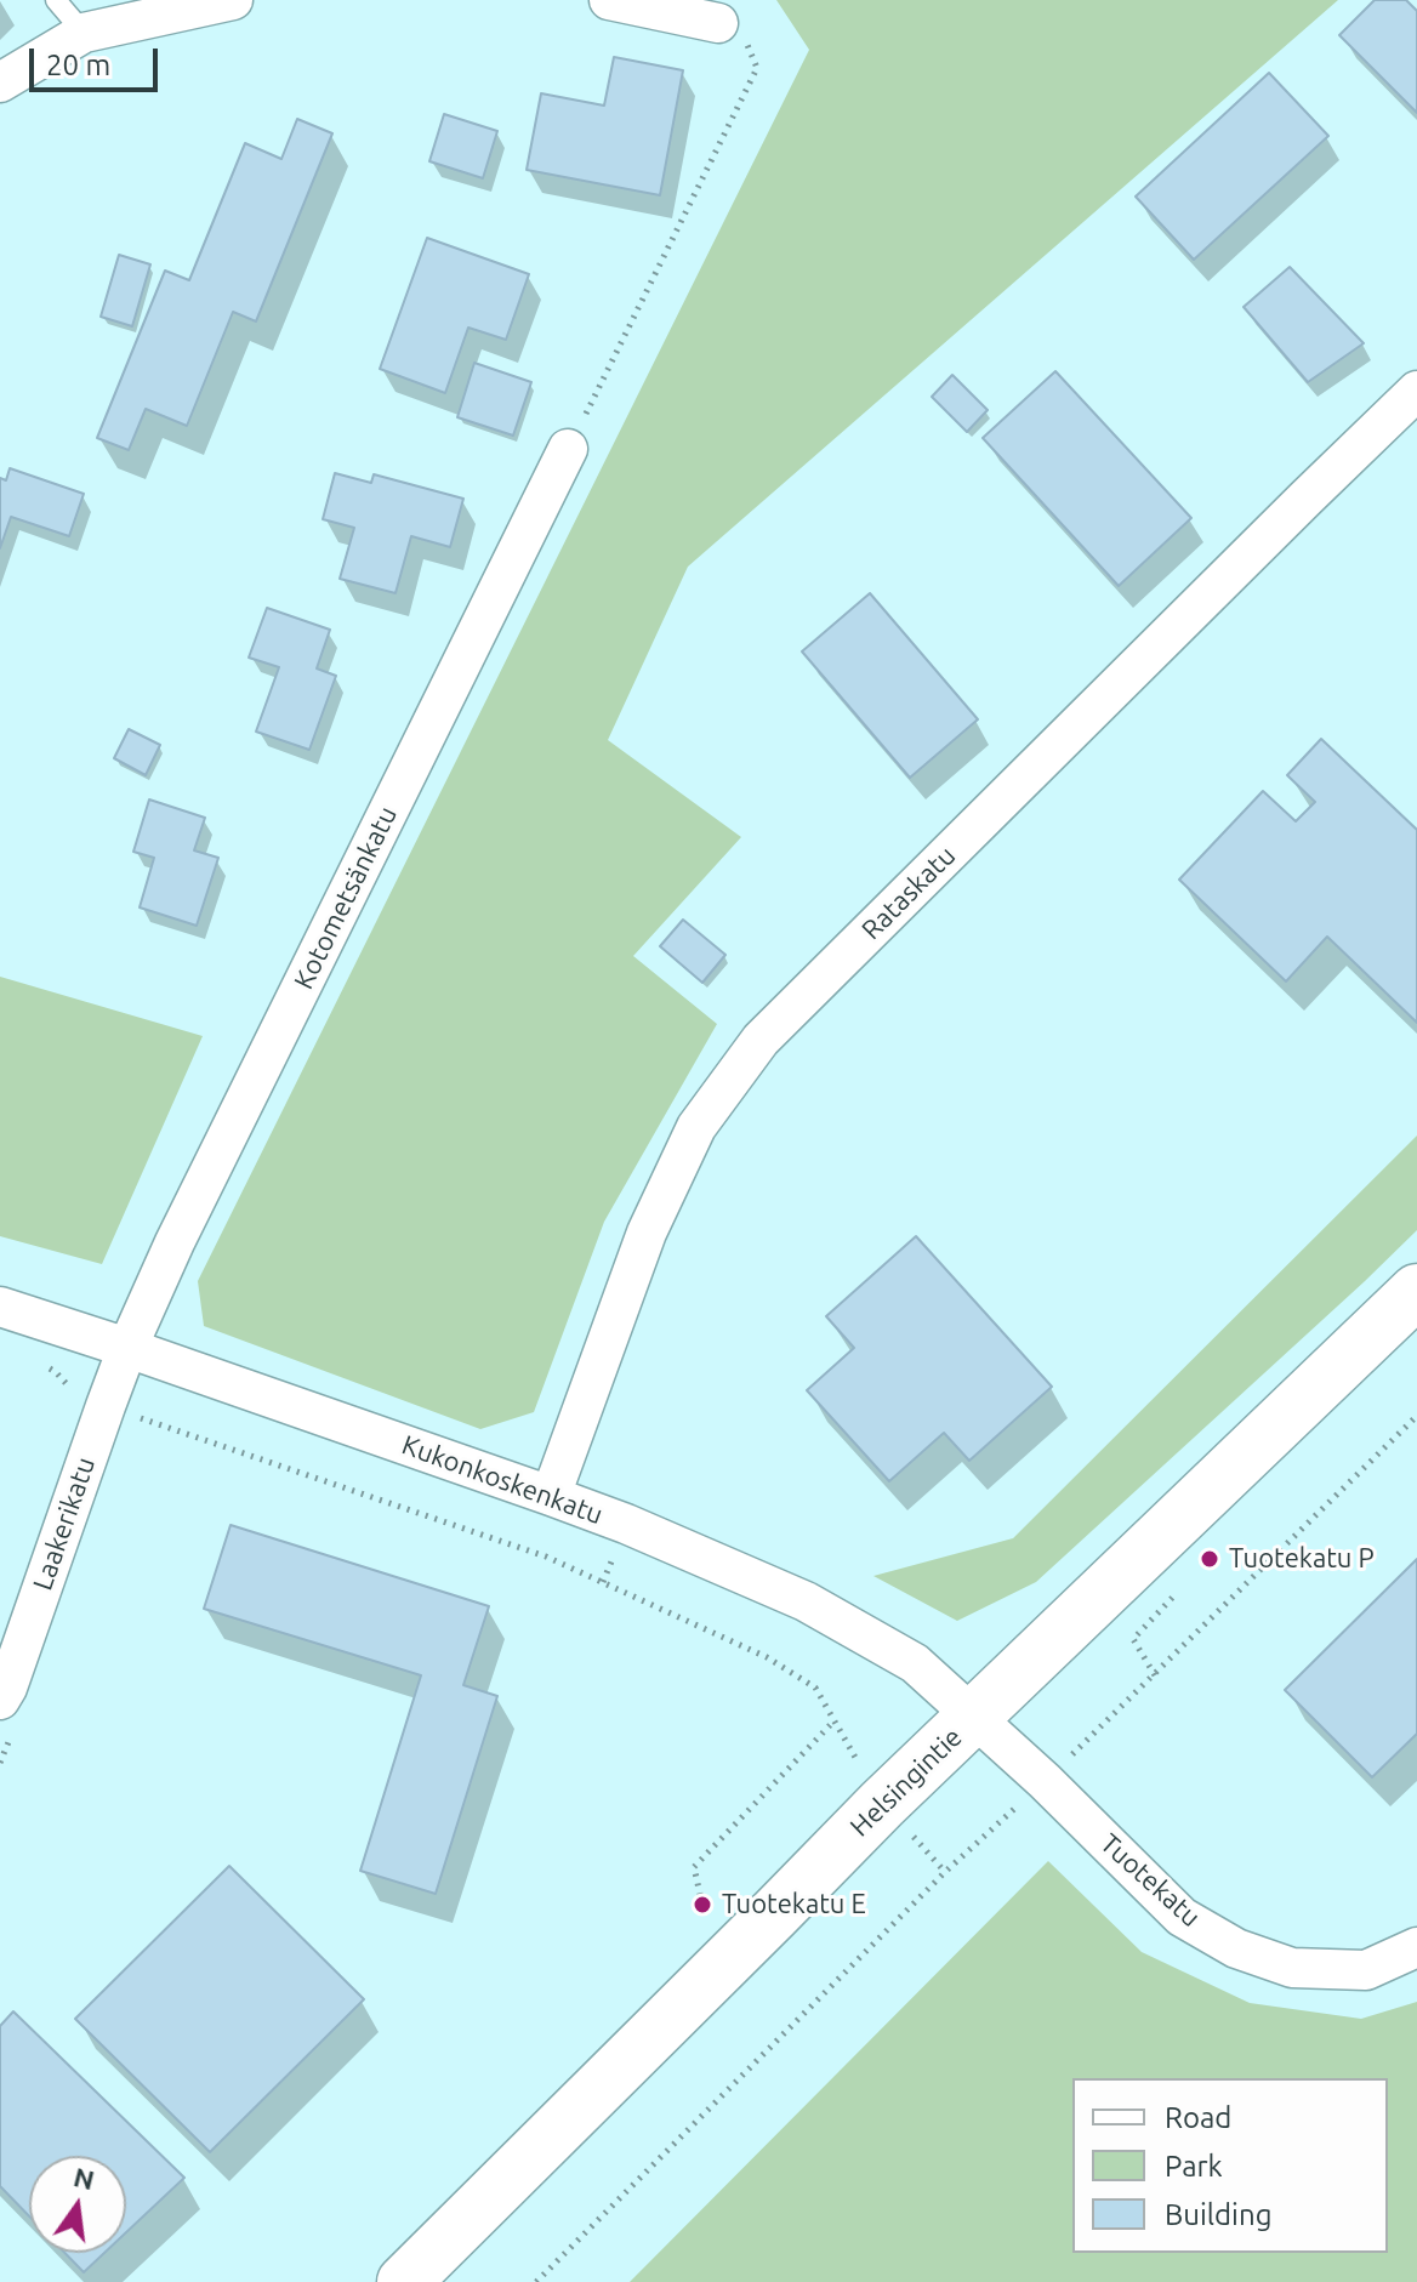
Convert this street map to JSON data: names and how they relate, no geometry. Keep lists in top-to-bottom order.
{
  "streets": {
    "main road": ["Helsingintie"],
    "street": [
      "Rataskatu",
      "Kotometsänkatu",
      "Kukonkoskenkatu",
      "Laakerikatu",
      "Tuotekatu"
    ]
  },
  "crossings": [
    ["Rataskatu", "Kukonkoskenkatu"],
    ["Kotometsänkatu", "Kukonkoskenkatu"],
    ["Kotometsänkatu", "Laakerikatu"],
    ["Kukonkoskenkatu", "Laakerikatu"],
    ["Kukonkoskenkatu", "Helsingintie"],
    ["Kukonkoskenkatu", "Tuotekatu"],
    ["Helsingintie", "Tuotekatu"]
  ],
  "places": ["Tuotekatu P", "Tuotekatu E"],
  "legend": ["Road", "Park", "Building"],
  "scale_bar": "20 m",
  "north": "top"
}
